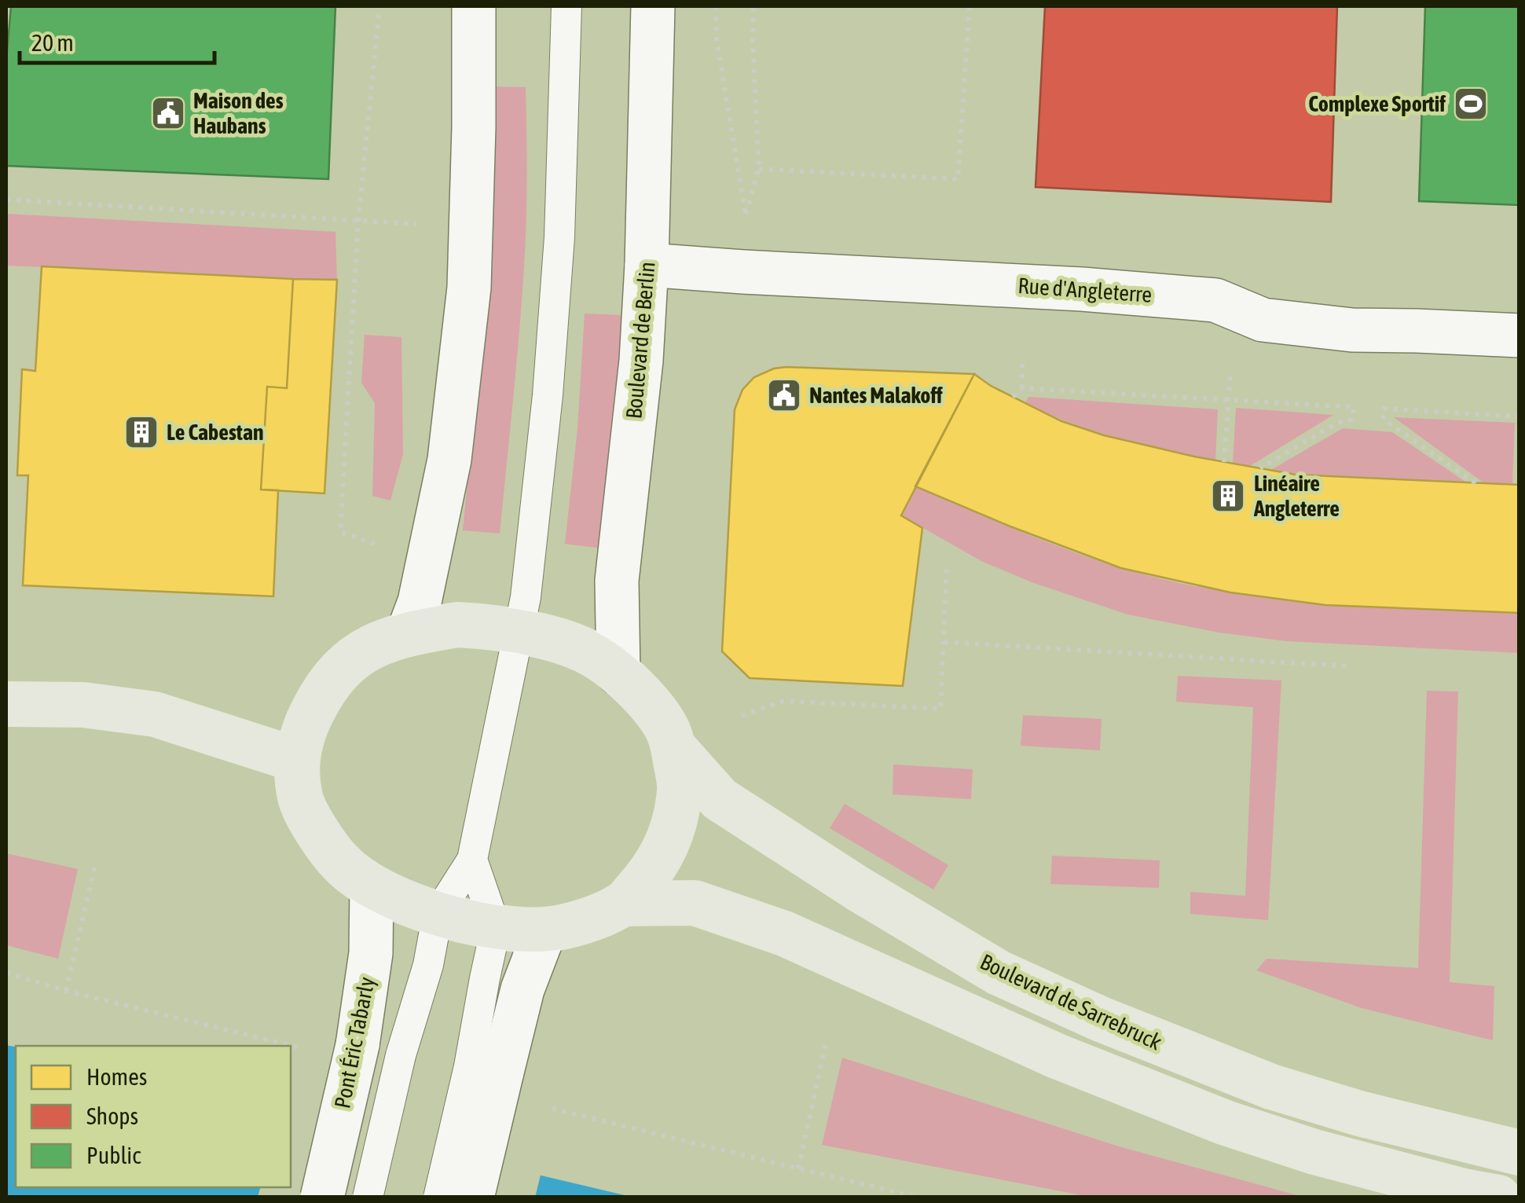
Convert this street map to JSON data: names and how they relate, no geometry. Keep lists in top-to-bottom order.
{
  "streets": {
    "main road": ["Boulevard de Sarrebruck"],
    "street": ["Rue d'Angleterre", "Boulevard de Berlin", "Pont Éric Tabarly"]
  },
  "crossings": [
    ["Rue d'Angleterre", "Boulevard de Berlin"]
  ],
  "places": {
    "sports": ["Complexe Sportif"],
    "public building": ["Maison des Haubans", "Nantes Malakoff"],
    "building": ["Le Cabestan", "Linéaire Angleterre"]
  },
  "legend": ["Homes", "Shops", "Public"],
  "scale_bar": "20 m"
}
